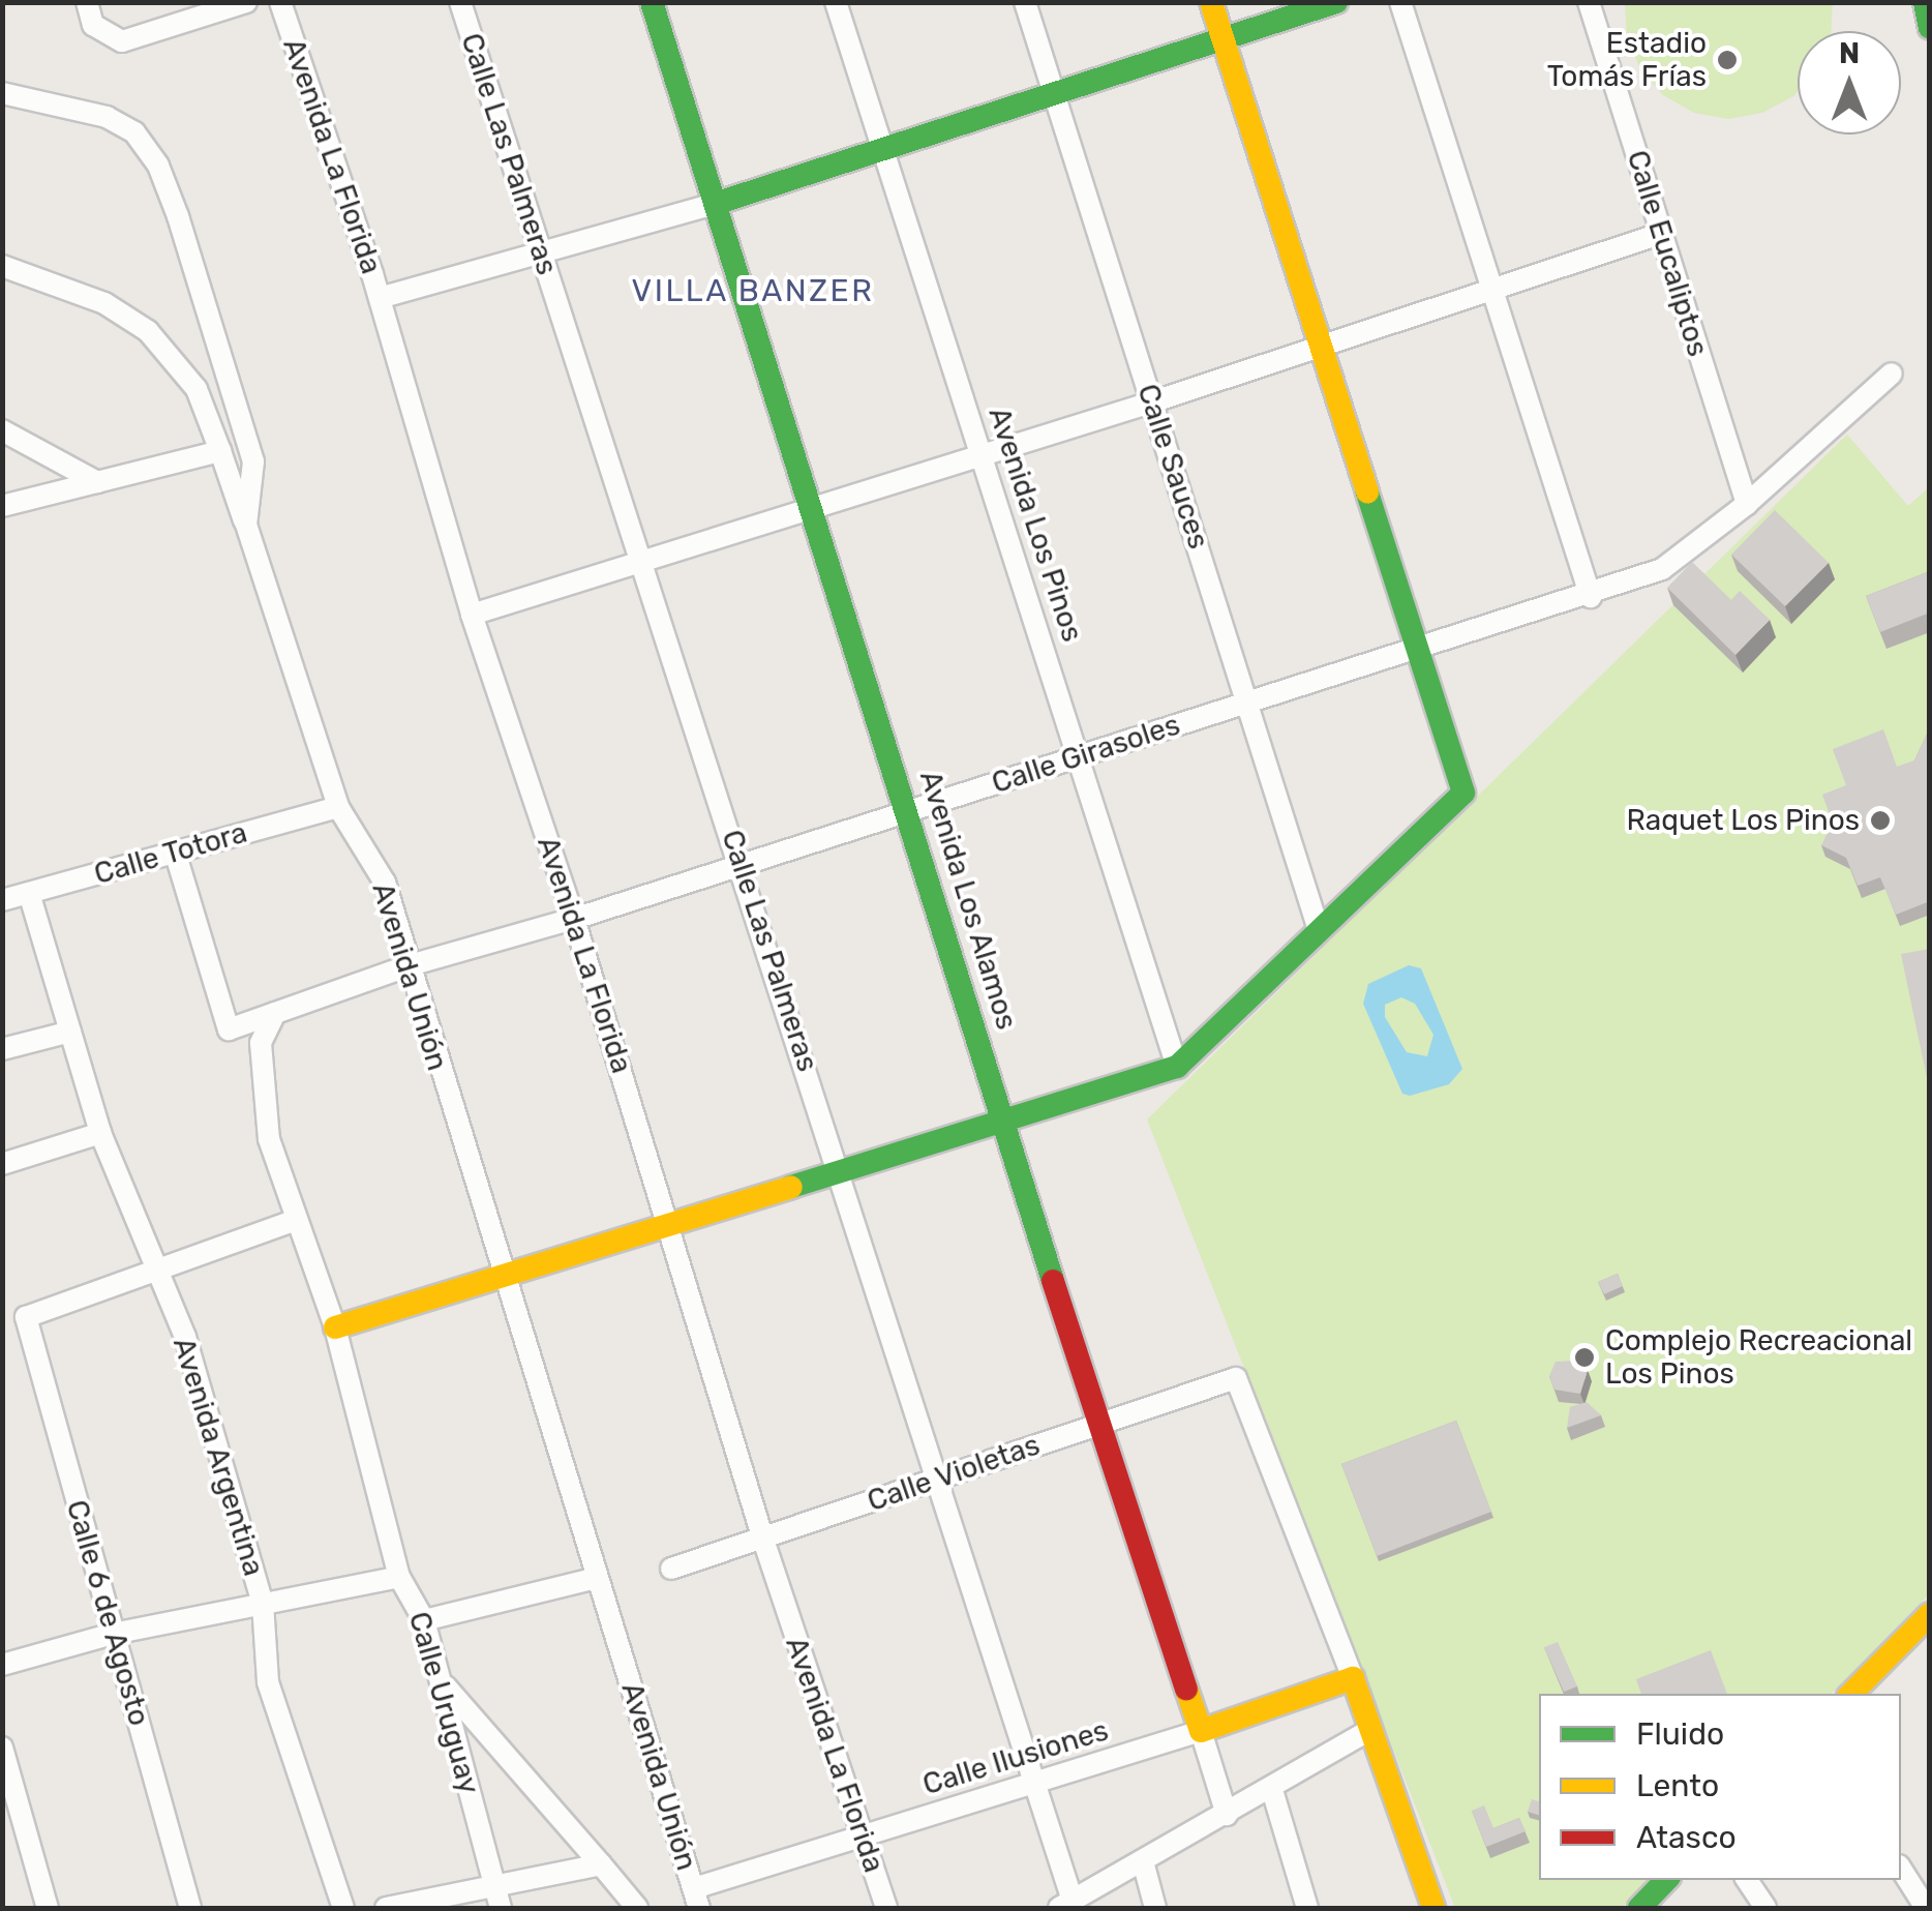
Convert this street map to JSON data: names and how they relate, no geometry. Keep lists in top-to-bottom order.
{
  "streets": {
    "street": [
      "Calle Las Palmeras",
      "Avenida La Florida",
      "Calle Eucaliptos",
      "Calle Sauces",
      "Avenida Los Pinos",
      "Calle Girasoles",
      "Calle Totora",
      "Avenida Los Alamos",
      "Avenida Unión",
      "Avenida Argentina",
      "Calle Violetas",
      "Calle 6 de Agosto",
      "Calle Uruguay",
      "Calle Ilusiones"
    ]
  },
  "crossings": [
    ["Calle Las Palmeras", "Calle Girasoles"],
    ["Calle Las Palmeras", "Calle Violetas"],
    ["Calle Las Palmeras", "Calle Ilusiones"],
    ["Avenida La Florida", "Calle Girasoles"],
    ["Avenida La Florida", "Calle Violetas"],
    ["Avenida La Florida", "Calle Ilusiones"],
    ["Calle Eucaliptos", "Calle Girasoles"],
    ["Calle Sauces", "Calle Girasoles"],
    ["Avenida Los Pinos", "Calle Girasoles"],
    ["Calle Girasoles", "Calle Totora"],
    ["Calle Girasoles", "Avenida Los Alamos"],
    ["Calle Girasoles", "Avenida Unión"],
    ["Calle Totora", "Avenida Unión"],
    ["Calle Totora", "Avenida Argentina"],
    ["Avenida Los Alamos", "Calle Violetas"],
    ["Avenida Los Alamos", "Calle Ilusiones"],
    ["Avenida Unión", "Calle Ilusiones"],
    ["Avenida Argentina", "Calle 6 de Agosto"],
    ["Avenida Argentina", "Calle Uruguay"],
    ["Calle Violetas", "Calle Ilusiones"],
    ["Calle 6 de Agosto", "Calle Uruguay"]
  ],
  "districts": ["VILLA BANZER"],
  "places": ["Estadio Tomás Frías", "Raquet Los Pinos", "Complejo Recreacional Los Pinos"],
  "legend": ["Fluido", "Lento", "Atasco"],
  "north": "top"
}
